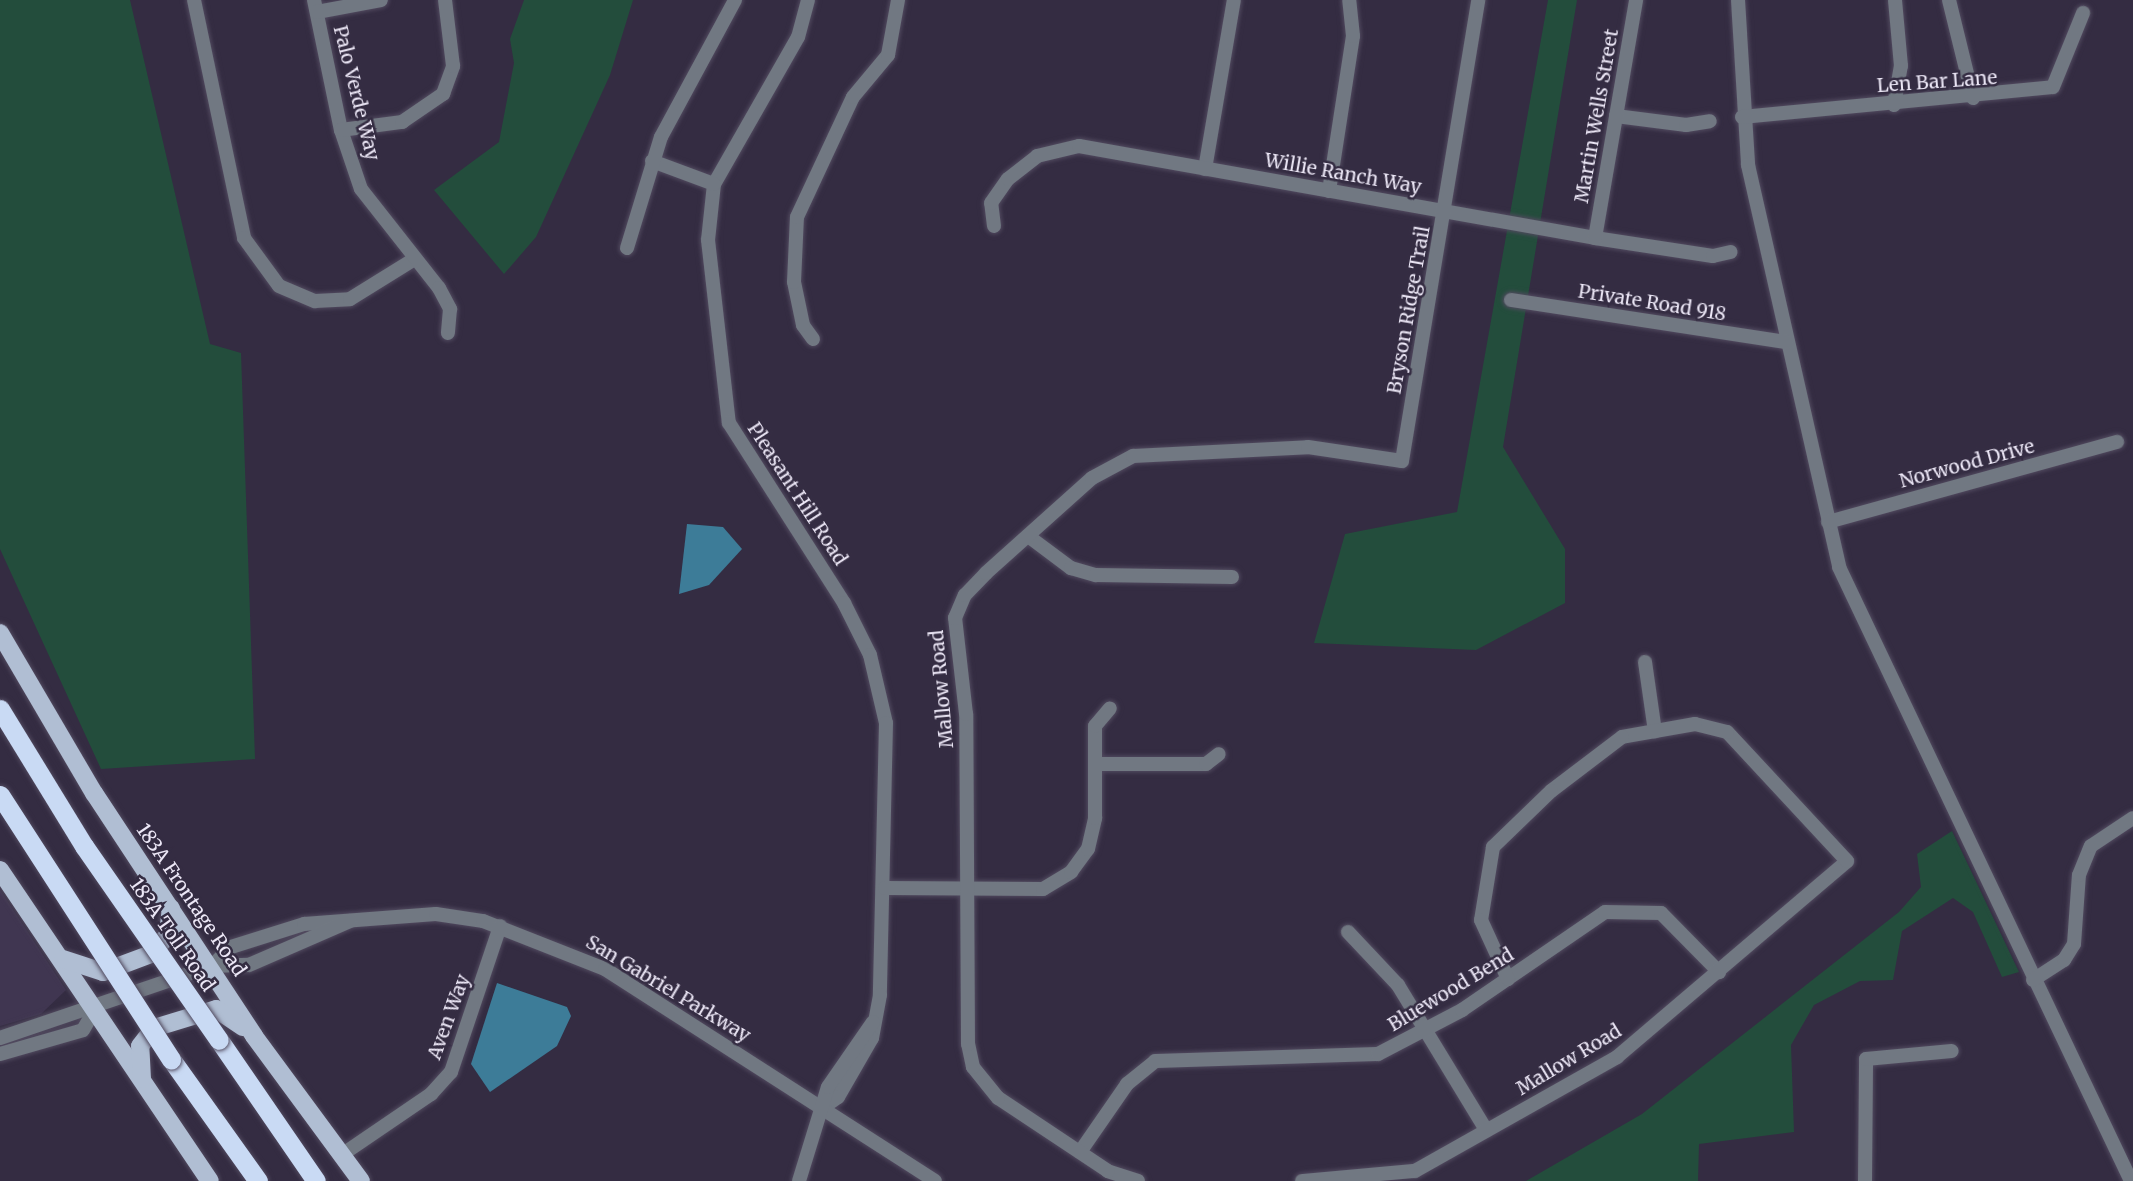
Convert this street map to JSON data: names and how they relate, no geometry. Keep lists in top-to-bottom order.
{
  "streets": {
    "highway": ["183A Toll Road"],
    "main road": ["183A Frontage Road"],
    "street": [
      "Len Bar Lane",
      "Palo Verde Way",
      "Martin Wells Street",
      "Willie Ranch Way",
      "Private Road 918",
      "Bryson Ridge Trail",
      "Norwood Drive",
      "Pleasant Hill Road",
      "Mallow Road",
      "San Gabriel Parkway",
      "Bluewood Bend",
      "Aven Way"
    ]
  },
  "crossings": [
    ["Martin Wells Street", "Willie Ranch Way"],
    ["Willie Ranch Way", "Bryson Ridge Trail"],
    ["Bryson Ridge Trail", "Mallow Road"],
    ["Pleasant Hill Road", "San Gabriel Parkway"],
    ["Mallow Road", "Bluewood Bend"],
    ["183A Frontage Road", "San Gabriel Parkway"],
    ["183A Frontage Road", "Aven Way"],
    ["San Gabriel Parkway", "Aven Way"]
  ]
}
